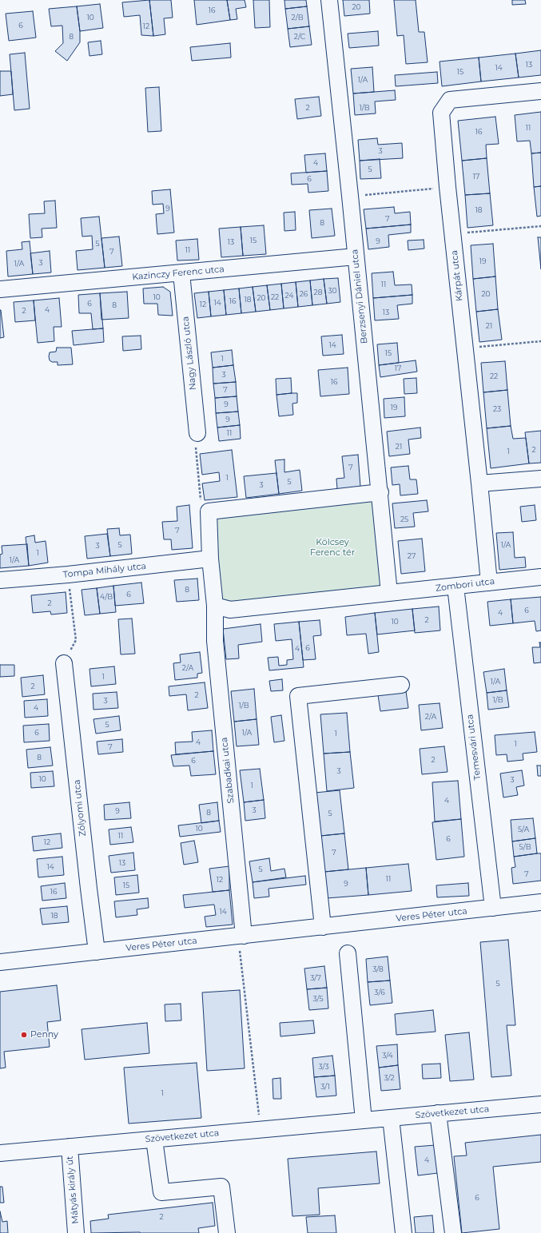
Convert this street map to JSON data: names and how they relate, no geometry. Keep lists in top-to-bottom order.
{
  "streets": {
    "street": [
      "Kazinczy Ferenc utca",
      "Kárpát utca",
      "Berzsenyi Dániel utca",
      "Nagy László utca",
      "Tompa Mihály utca",
      "Zombori utca",
      "Temesvári utca",
      "Szabadkai utca",
      "Zólyomi utca",
      "Veres Péter utca",
      "Szövetkezet utca",
      "Mátyás király út"
    ]
  },
  "crossings": [
    ["Kazinczy Ferenc utca", "Berzsenyi Dániel utca"],
    ["Kazinczy Ferenc utca", "Nagy László utca"],
    ["Kárpát utca", "Zombori utca"],
    ["Berzsenyi Dániel utca", "Zombori utca"],
    ["Zombori utca", "Temesvári utca"],
    ["Temesvári utca", "Veres Péter utca"],
    ["Szabadkai utca", "Veres Péter utca"],
    ["Zólyomi utca", "Veres Péter utca"],
    ["Szövetkezet utca", "Mátyás király út"]
  ],
  "parks": ["Kölcsey Ferenc tér"],
  "places": ["Penny"],
  "house_numbers": [
    "20",
    "16",
    "10",
    "2/B",
    "6",
    "12",
    "8",
    "2/C",
    "13",
    "14",
    "15",
    "1/A",
    "2",
    "1/B",
    "11",
    "16",
    "3",
    "4",
    "5",
    "17",
    "6",
    "9",
    "18",
    "7",
    "8",
    "15",
    "9",
    "13",
    "5",
    "11",
    "7",
    "19",
    "3",
    "1/A",
    "11",
    "30",
    "28",
    "26",
    "20",
    "24",
    "10",
    "22",
    "20",
    "18",
    "16",
    "14",
    "6",
    "12",
    "8",
    "4",
    "2",
    "13",
    "21",
    "14",
    "15",
    "1",
    "17",
    "3",
    "22",
    "16",
    "7",
    "9",
    "19",
    "23",
    "9",
    "11",
    "21",
    "2",
    "1",
    "7",
    "1",
    "5",
    "3",
    "25",
    "7",
    "5",
    "1/A",
    "3",
    "1",
    "27",
    "1/A",
    "8",
    "6",
    "4/B",
    "2",
    "6",
    "4",
    "2",
    "10",
    "6",
    "4",
    "2/A",
    "1",
    "1/A",
    "2",
    "2",
    "1/B",
    "3",
    "1/B",
    "4",
    "2/A",
    "5",
    "6",
    "1/A",
    "1",
    "4",
    "1",
    "7",
    "8",
    "2",
    "6",
    "3",
    "10",
    "3",
    "1",
    "4",
    "3",
    "9",
    "8",
    "5",
    "10",
    "5/A",
    "11",
    "6",
    "12",
    "5/B",
    "7",
    "13",
    "14",
    "5",
    "7",
    "11",
    "12",
    "9",
    "15",
    "16",
    "14",
    "18",
    "3/8",
    "3/7",
    "5",
    "3/6",
    "3/5",
    "3/4",
    "3/3",
    "3/2",
    "3/1",
    "1",
    "4",
    "6",
    "2"
  ]
}
